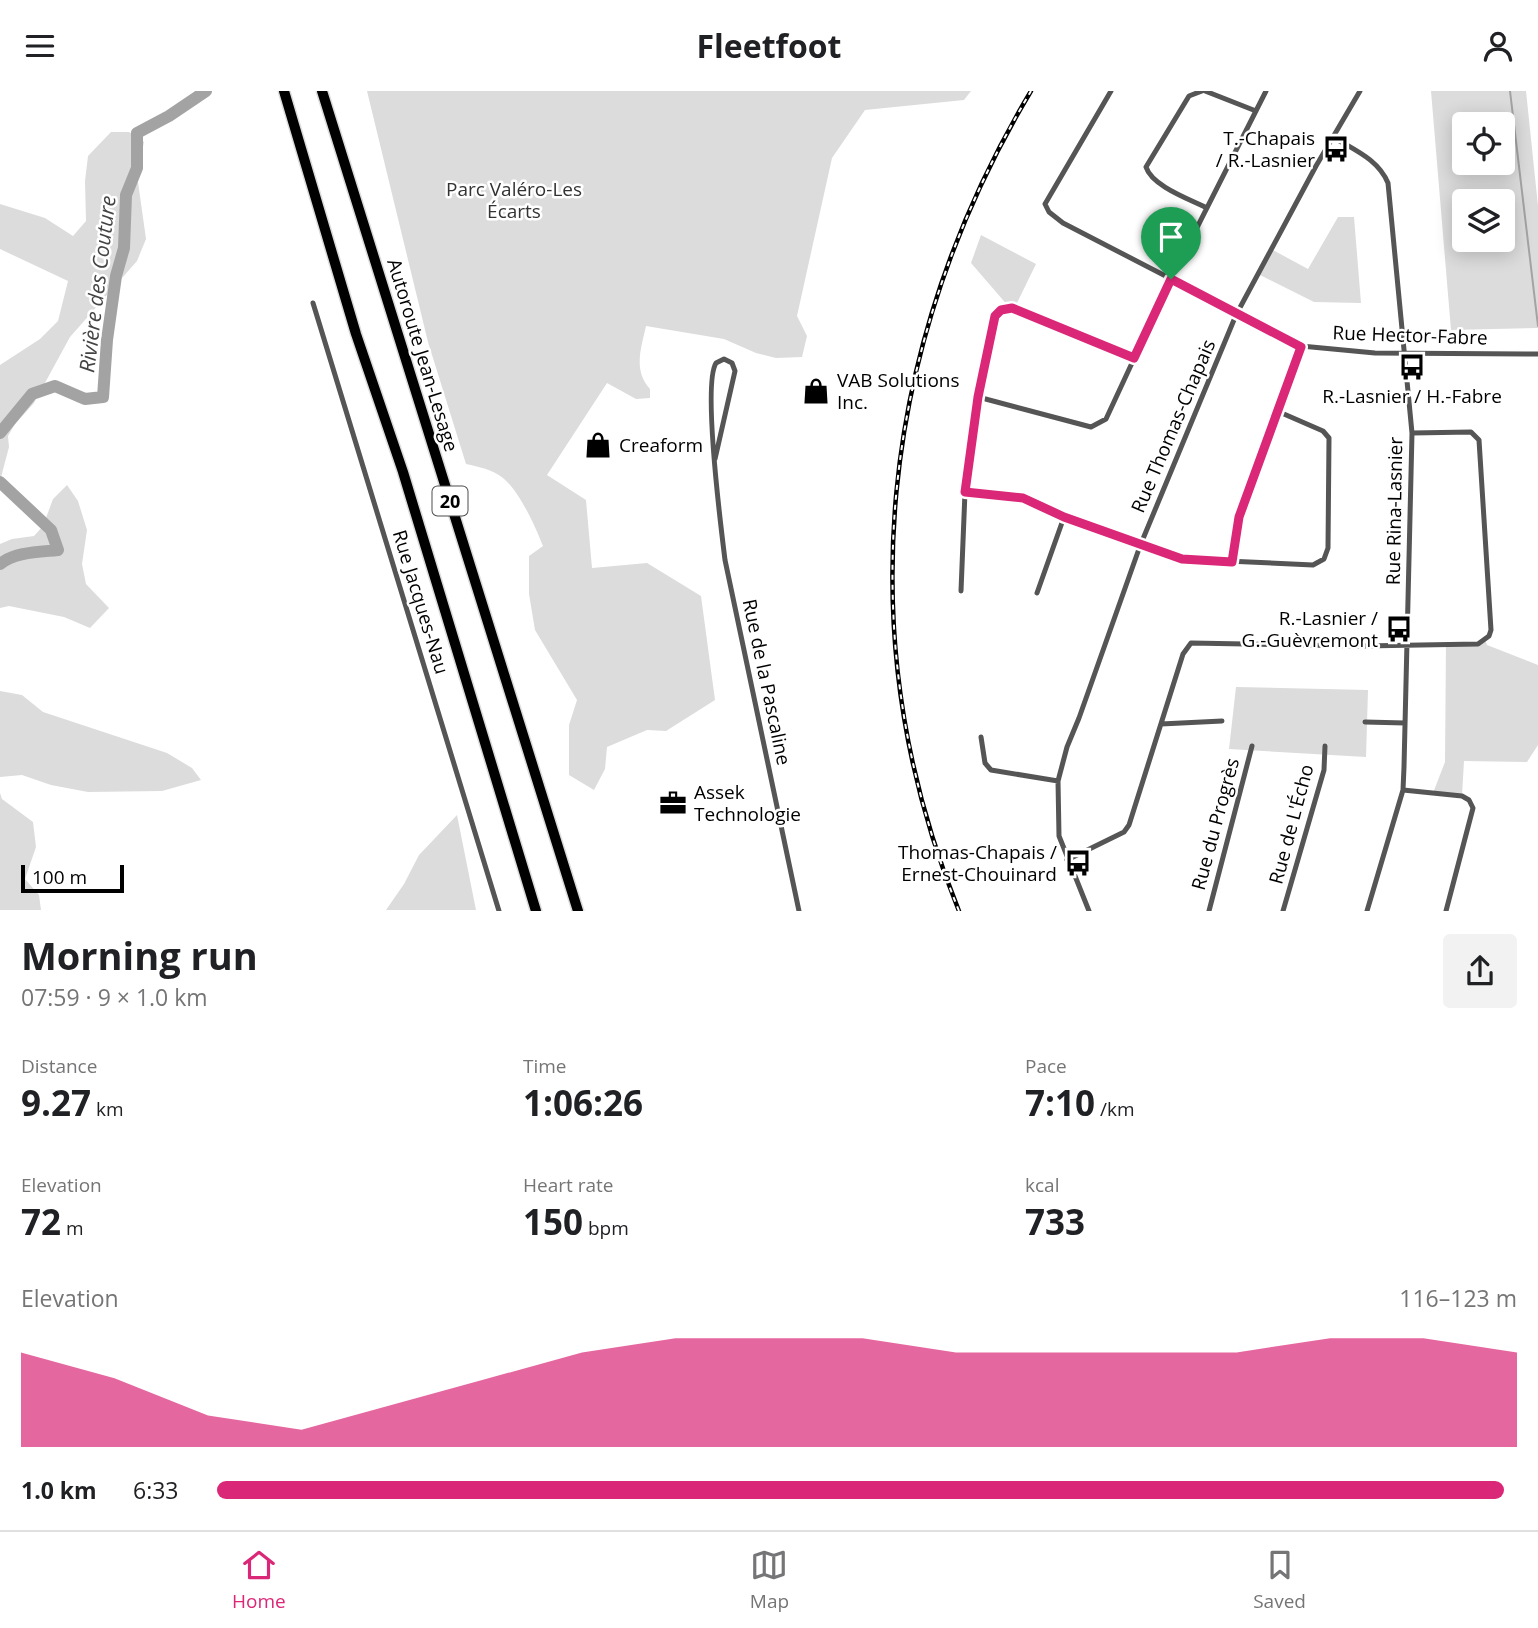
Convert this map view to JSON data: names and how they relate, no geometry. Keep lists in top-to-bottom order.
{
  "streets": {
    "highway": ["Autoroute Jean-Lesage", "20"],
    "street": [
      "Rue Hector-Fabre",
      "Rue Thomas-Chapais",
      "Rue Rina-Lasnier",
      "Rue Jacques-Nau",
      "Rue de la Pascaline",
      "Rue du Progrès",
      "Rue de L'Écho"
    ]
  },
  "crossings": [
    ["Rue Hector-Fabre", "Rue Thomas-Chapais"],
    ["Rue Hector-Fabre", "Rue Rina-Lasnier"],
    ["Rue Thomas-Chapais", "Rue Rina-Lasnier"]
  ],
  "water": ["Rivière des Couture"],
  "parks": ["Parc Valéro-Les Écarts"],
  "places": {
    "bus stop": [
      "T.-Chapais / R.-Lasnier",
      "R.-Lasnier / H.-Fabre",
      "R.-Lasnier / G.-Guèvremont",
      "Thomas-Chapais / Ernest-Chouinard"
    ],
    "shop": ["VAB Solutions Inc.", "Creaform"],
    "office": ["Assek Technologie"]
  },
  "scale_bar": "100 m",
  "page": {
    "header": "Fleetfoot",
    "scale": "100 m",
    "heading": ["Morning run", "07:59 · 9 × 1.0 km"],
    "stats": [
      ["Distance", "9.27 km"],
      ["Time", "1:06:26"],
      ["Pace", "7:10 /km"],
      ["Elevation", "72 m"],
      ["Heart rate", "150 bpm"],
      ["kcal", "733"]
    ],
    "chart": ["Elevation", "116–123 m"],
    "list": [
      {
        "name": "1.0 km",
        "note": "6:33"
      }
    ],
    "tabs": ["Home", "Map", "Saved"]
  }
}
